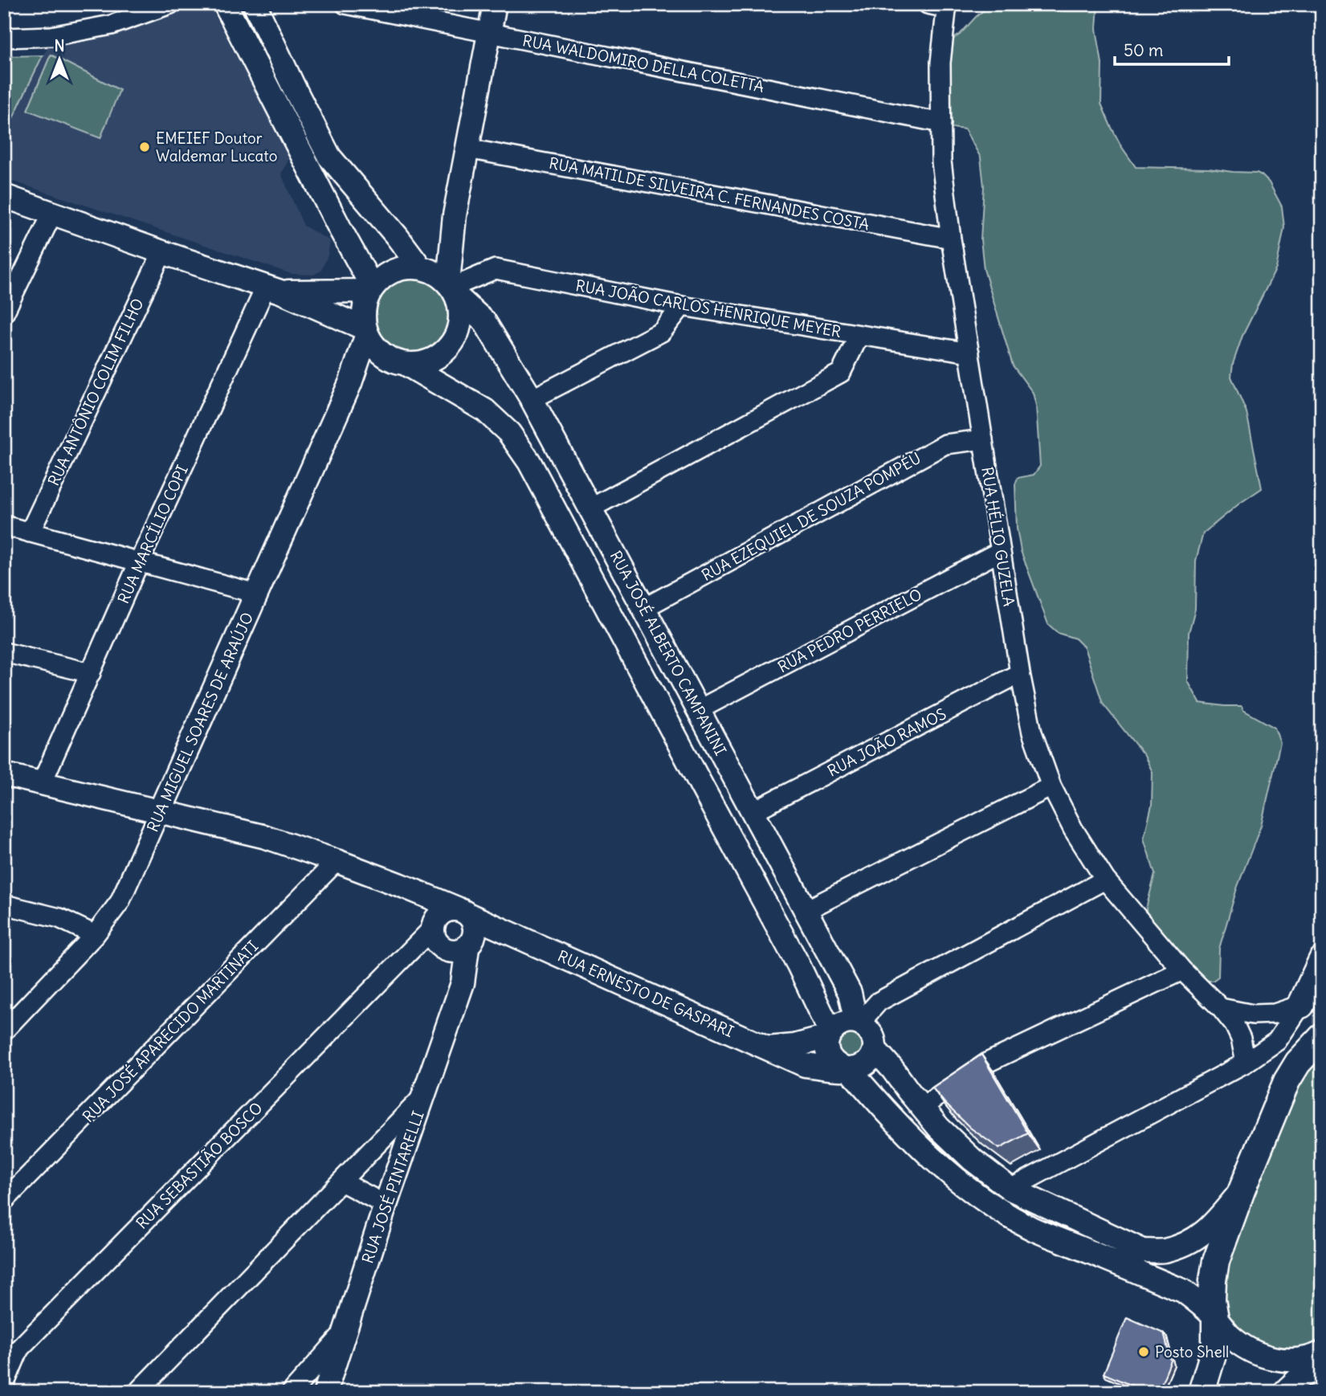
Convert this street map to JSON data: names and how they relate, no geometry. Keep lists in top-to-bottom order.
{
  "streets": {
    "street": [
      "RUA WALDOMIRO DELLA COLETTA",
      "RUA MATILDE SILVEIRA C. FERNANDES COSTA",
      "RUA JOÃO CARLOS HENRIQUE MEYER",
      "RUA ANTÔNIO COLIM FILHO",
      "RUA EZEQUIEL DE SOUZA POMPÉU",
      "RUA MARCÍLIO COPI",
      "RUA HÉLIO GUZELA",
      "RUA PEDRO PERRIELO",
      "RUA JOSÉ ALBERTO CAMPANINI",
      "RUA MIGUEL SOARES DE ARAÚJO",
      "RUA JOÃO RAMOS",
      "RUA ERNESTO DE GASPARI",
      "RUA JOSÉ APARECIDO MARTINATI",
      "RUA SEBASTIÃO BOSCO",
      "RUA JOSÉ PINTARELLI"
    ]
  },
  "crossings": [
    ["RUA WALDOMIRO DELLA COLETTA", "RUA HÉLIO GUZELA"],
    ["RUA MATILDE SILVEIRA C. FERNANDES COSTA", "RUA HÉLIO GUZELA"],
    ["RUA JOÃO CARLOS HENRIQUE MEYER", "RUA HÉLIO GUZELA"],
    ["RUA JOÃO CARLOS HENRIQUE MEYER", "RUA JOSÉ ALBERTO CAMPANINI"],
    ["RUA JOÃO CARLOS HENRIQUE MEYER", "RUA MIGUEL SOARES DE ARAÚJO"],
    ["RUA EZEQUIEL DE SOUZA POMPÉU", "RUA HÉLIO GUZELA"],
    ["RUA EZEQUIEL DE SOUZA POMPÉU", "RUA JOSÉ ALBERTO CAMPANINI"],
    ["RUA MARCÍLIO COPI", "RUA ERNESTO DE GASPARI"],
    ["RUA HÉLIO GUZELA", "RUA PEDRO PERRIELO"],
    ["RUA HÉLIO GUZELA", "RUA JOÃO RAMOS"],
    ["RUA PEDRO PERRIELO", "RUA JOSÉ ALBERTO CAMPANINI"],
    ["RUA JOSÉ ALBERTO CAMPANINI", "RUA MIGUEL SOARES DE ARAÚJO"],
    ["RUA JOSÉ ALBERTO CAMPANINI", "RUA JOÃO RAMOS"],
    ["RUA JOSÉ ALBERTO CAMPANINI", "RUA ERNESTO DE GASPARI"],
    ["RUA MIGUEL SOARES DE ARAÚJO", "RUA ERNESTO DE GASPARI"],
    ["RUA ERNESTO DE GASPARI", "RUA JOSÉ APARECIDO MARTINATI"],
    ["RUA ERNESTO DE GASPARI", "RUA SEBASTIÃO BOSCO"],
    ["RUA ERNESTO DE GASPARI", "RUA JOSÉ PINTARELLI"],
    ["RUA SEBASTIÃO BOSCO", "RUA JOSÉ PINTARELLI"]
  ],
  "places": ["EMEIEF Doutor Waldemar Lucato", "Posto Shell"],
  "scale_bar": "50 m",
  "north": "top"
}
